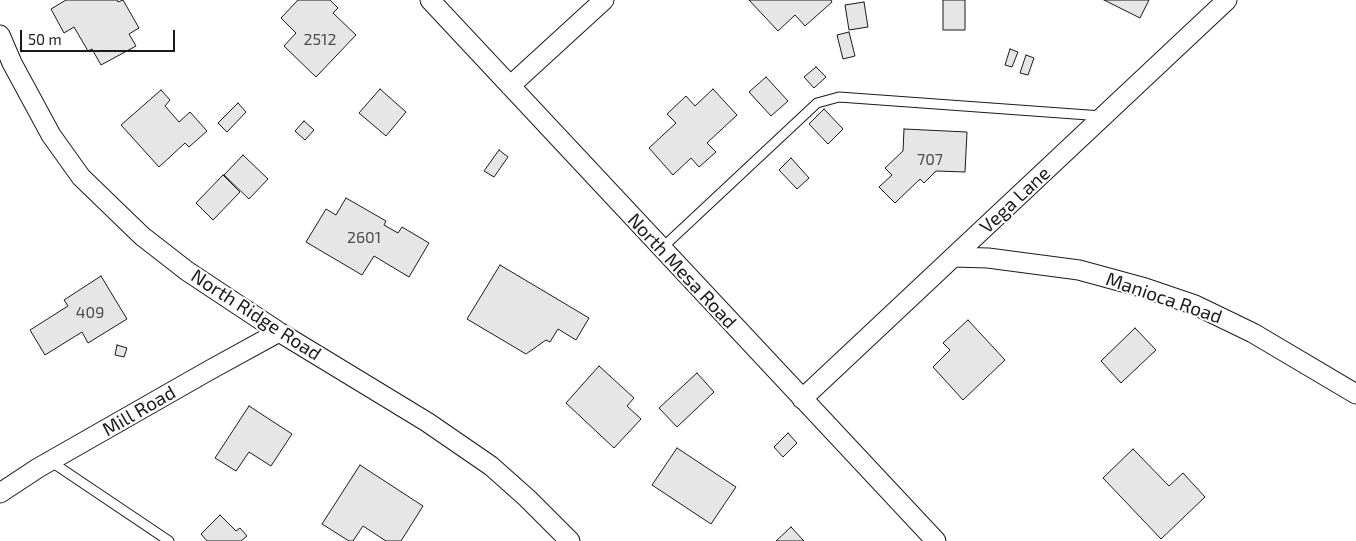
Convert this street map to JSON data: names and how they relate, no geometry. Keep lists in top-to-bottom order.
{
  "streets": {
    "street": [
      "Vega Lane",
      "North Mesa Road",
      "Manioca Road",
      "North Ridge Road",
      "Mill Road"
    ]
  },
  "crossings": [
    ["Vega Lane", "North Mesa Road"],
    ["Vega Lane", "Manioca Road"],
    ["North Ridge Road", "Mill Road"]
  ],
  "house_numbers": [
    "2512",
    "707",
    "2601",
    "409"
  ],
  "scale_bar": "50 m"
}
